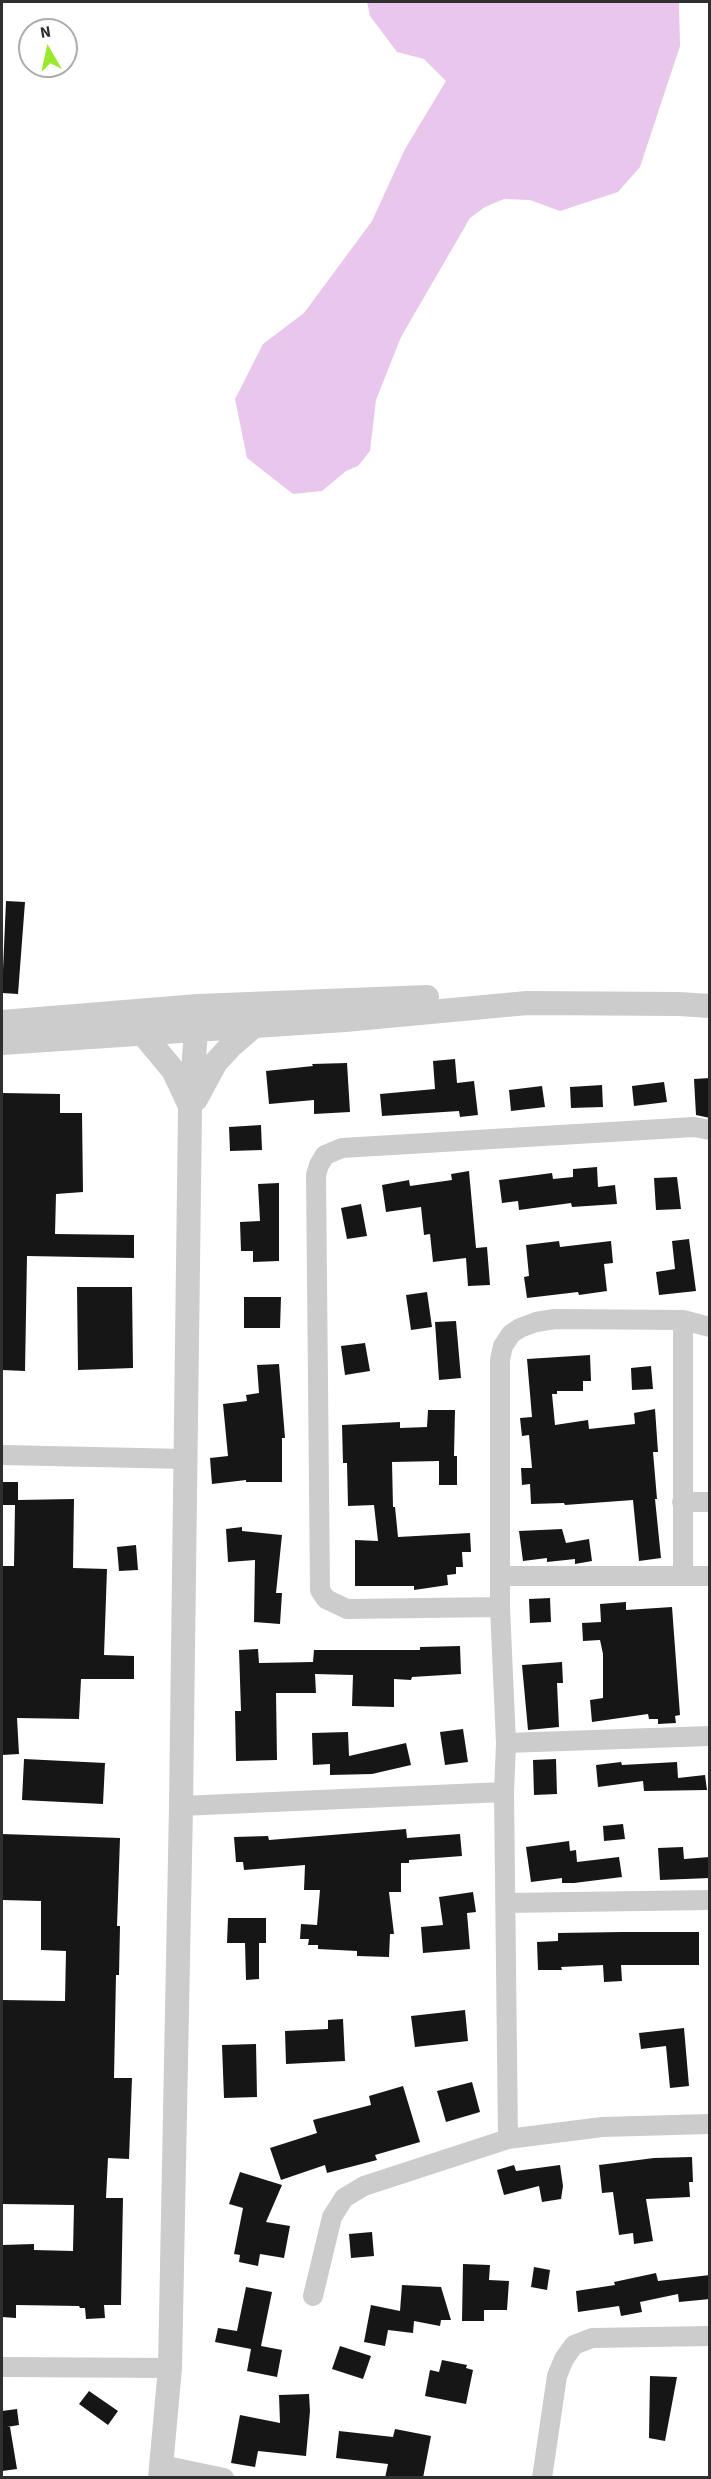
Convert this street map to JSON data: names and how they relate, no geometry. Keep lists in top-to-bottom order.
{
  "north": "top"
}
